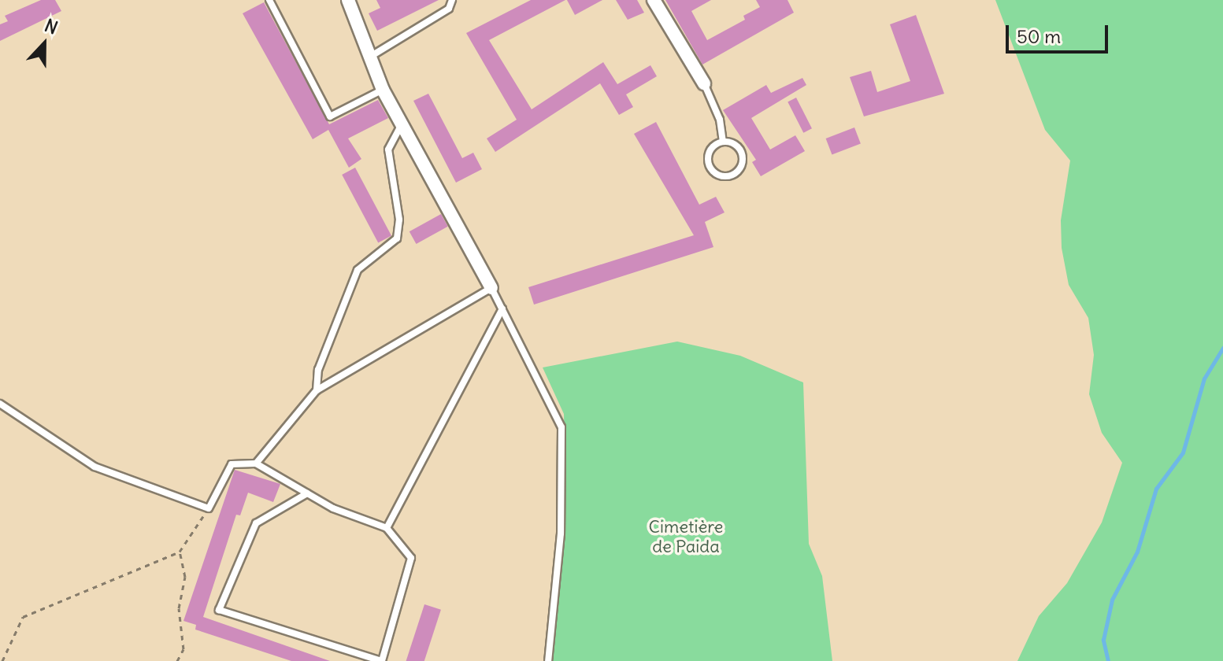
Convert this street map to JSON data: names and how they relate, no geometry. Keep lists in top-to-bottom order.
{
  "parks": ["Cimetière de Paida"],
  "scale_bar": "50 m",
  "north": "top"
}
